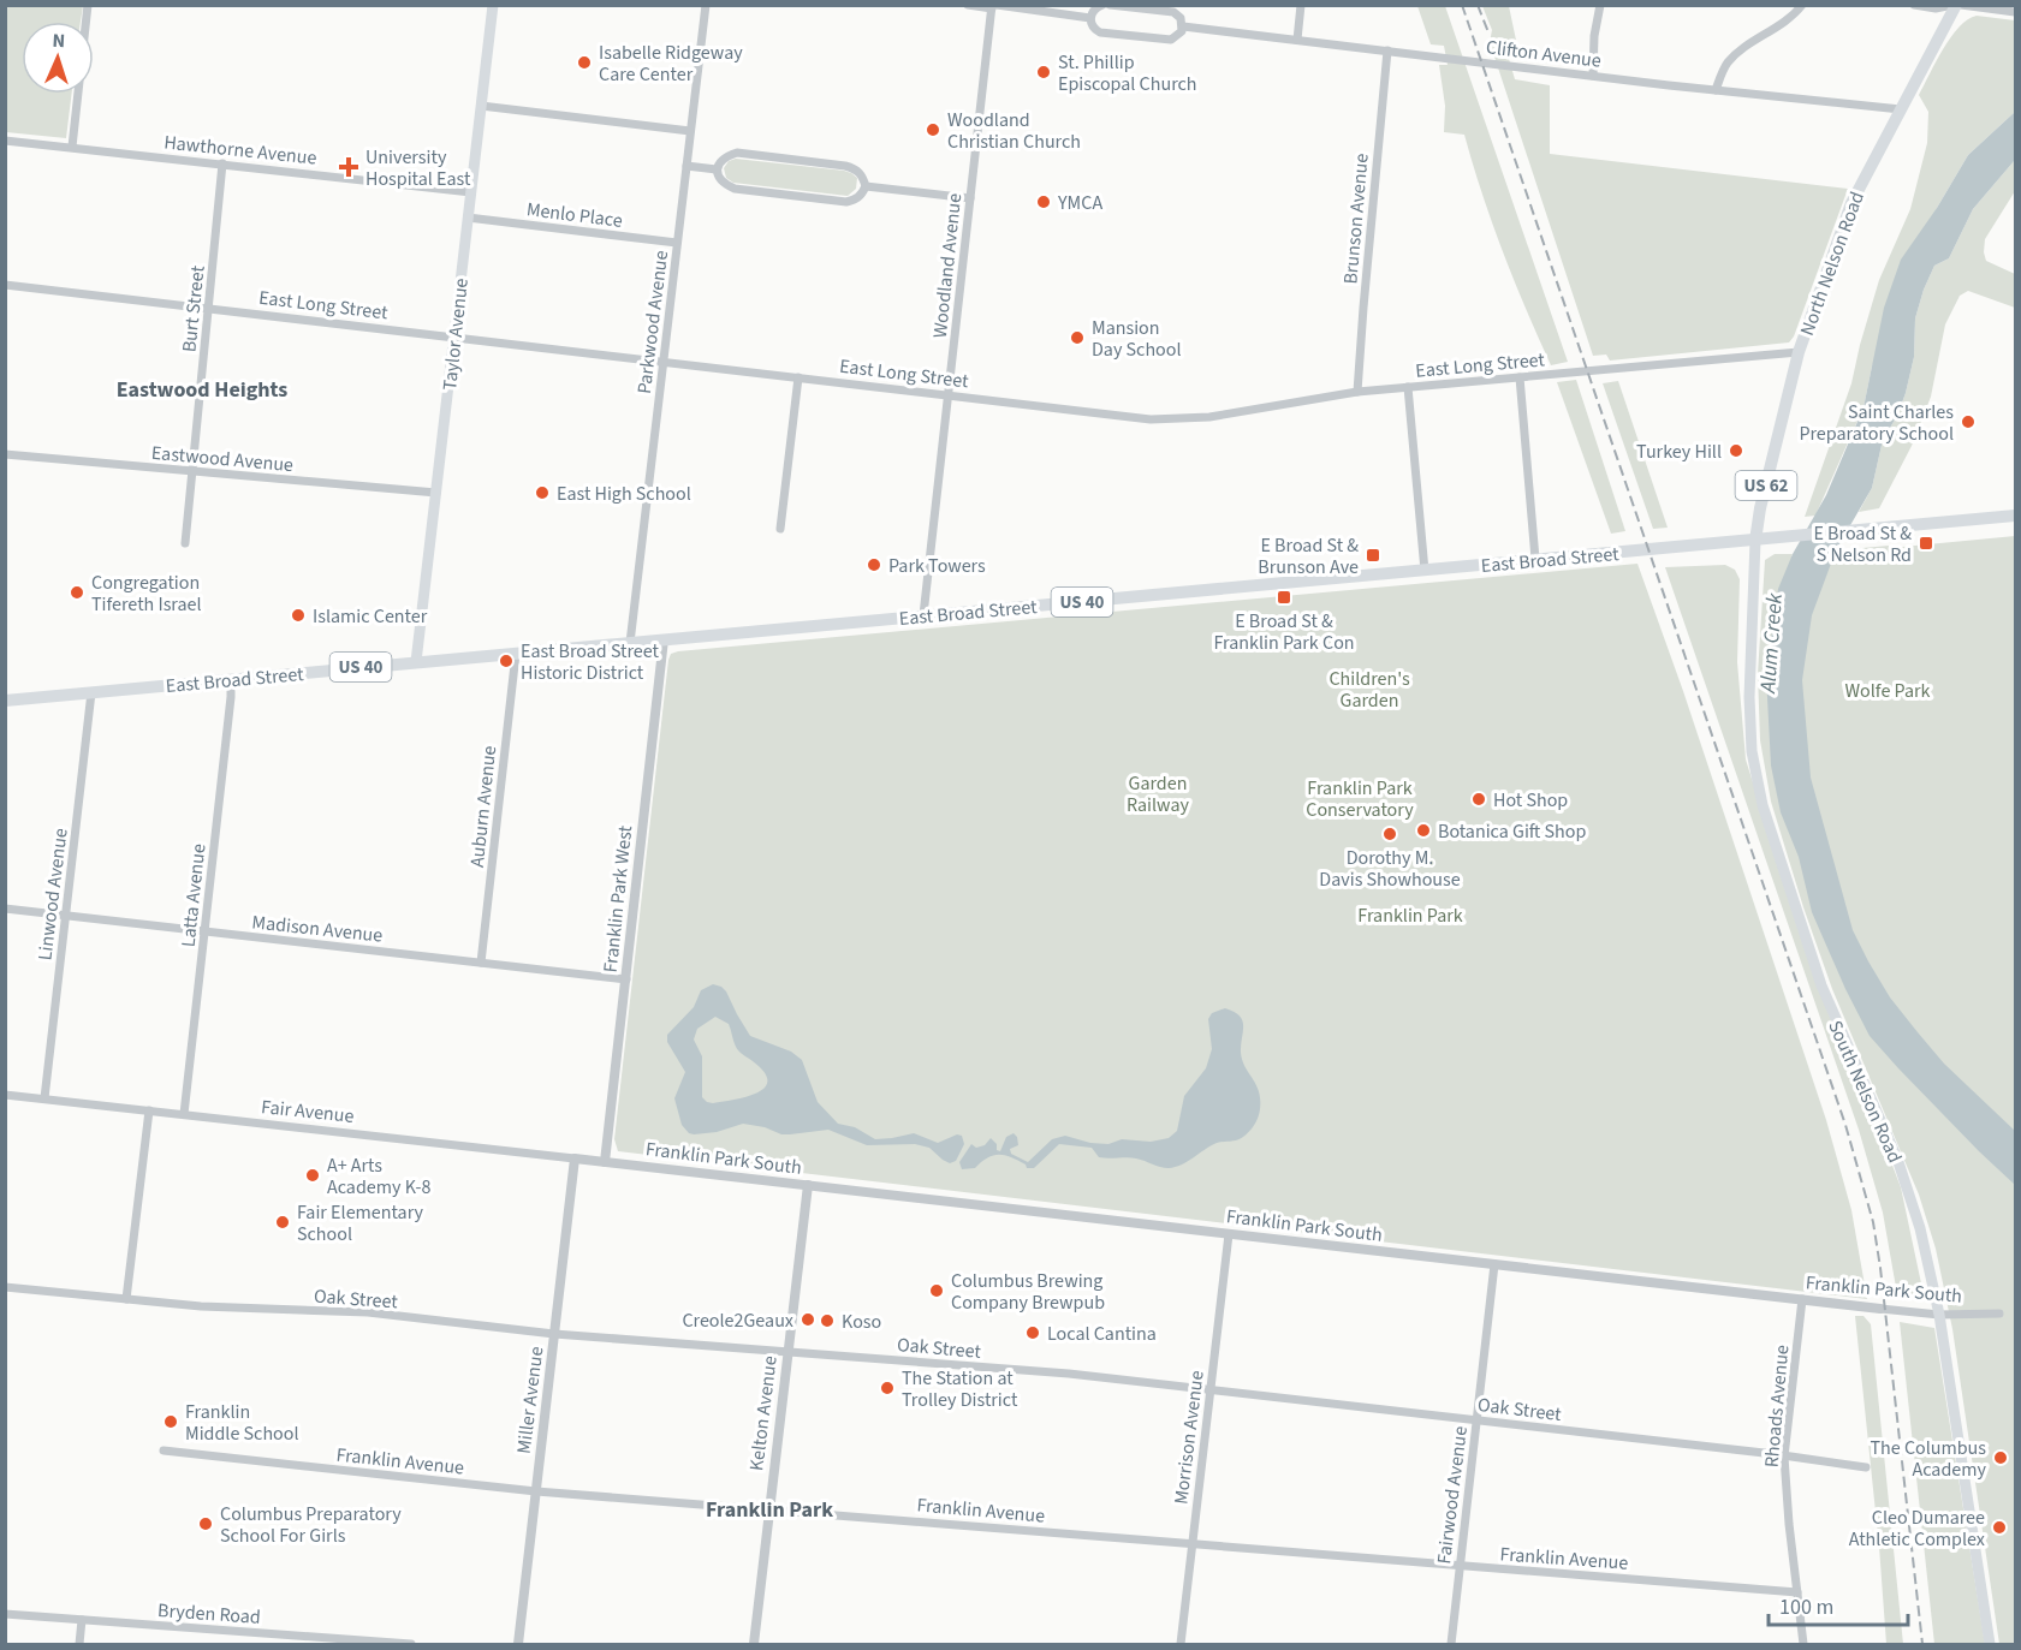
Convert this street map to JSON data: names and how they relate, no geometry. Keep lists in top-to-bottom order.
{
  "streets": {
    "main road": [
      "North Nelson Road",
      "Taylor Avenue",
      "US 62",
      "East Broad Street",
      "US 40",
      "South Nelson Road"
    ],
    "street": [
      "Clifton Avenue",
      "Hawthorne Avenue",
      "Menlo Place",
      "Brunson Avenue",
      "Woodland Avenue",
      "East Long Street",
      "Burt Street",
      "Parkwood Avenue",
      "Eastwood Avenue",
      "Auburn Avenue",
      "Linwood Avenue",
      "Latta Avenue",
      "Franklin Park West",
      "Madison Avenue",
      "Fair Avenue",
      "Franklin Park South",
      "Oak Street",
      "Miller Avenue",
      "Rhoads Avenue",
      "Kelton Avenue",
      "Morrison Avenue",
      "Franklin Avenue",
      "Fairwood Avenue",
      "Bryden Road"
    ]
  },
  "crossings": [
    ["Clifton Avenue", "Brunson Avenue"],
    ["Clifton Avenue", "North Nelson Road"],
    ["Clifton Avenue", "Woodland Avenue"],
    ["Hawthorne Avenue", "Burt Street"],
    ["Hawthorne Avenue", "Taylor Avenue"],
    ["Menlo Place", "Parkwood Avenue"],
    ["Menlo Place", "Taylor Avenue"],
    ["Brunson Avenue", "East Long Street"],
    ["North Nelson Road", "East Long Street"],
    ["North Nelson Road", "East Broad Street"],
    ["North Nelson Road", "South Nelson Road"],
    ["Woodland Avenue", "East Long Street"],
    ["Woodland Avenue", "East Broad Street"],
    ["East Long Street", "Burt Street"],
    ["East Long Street", "Parkwood Avenue"],
    ["East Long Street", "Taylor Avenue"],
    ["Burt Street", "Eastwood Avenue"],
    ["Parkwood Avenue", "East Broad Street"],
    ["Taylor Avenue", "Eastwood Avenue"],
    ["Taylor Avenue", "East Broad Street"],
    ["East Broad Street", "Auburn Avenue"],
    ["East Broad Street", "Linwood Avenue"],
    ["East Broad Street", "Latta Avenue"],
    ["East Broad Street", "Franklin Park West"],
    ["East Broad Street", "South Nelson Road"],
    ["Auburn Avenue", "Madison Avenue"],
    ["Linwood Avenue", "Madison Avenue"],
    ["Linwood Avenue", "Fair Avenue"],
    ["Latta Avenue", "Madison Avenue"],
    ["Latta Avenue", "Fair Avenue"],
    ["Franklin Park West", "Madison Avenue"],
    ["Franklin Park West", "Fair Avenue"],
    ["Franklin Park West", "Franklin Park South"],
    ["South Nelson Road", "Franklin Park South"],
    ["Fair Avenue", "Franklin Park South"],
    ["Fair Avenue", "Miller Avenue"],
    ["Franklin Park South", "Rhoads Avenue"],
    ["Franklin Park South", "Kelton Avenue"],
    ["Franklin Park South", "Morrison Avenue"],
    ["Franklin Park South", "Fairwood Avenue"],
    ["Oak Street", "Miller Avenue"],
    ["Oak Street", "Rhoads Avenue"],
    ["Oak Street", "Kelton Avenue"],
    ["Oak Street", "Morrison Avenue"],
    ["Oak Street", "Fairwood Avenue"],
    ["Miller Avenue", "Franklin Avenue"],
    ["Rhoads Avenue", "Franklin Avenue"],
    ["Kelton Avenue", "Franklin Avenue"],
    ["Morrison Avenue", "Franklin Avenue"],
    ["Franklin Avenue", "Fairwood Avenue"]
  ],
  "districts": ["Eastwood Heights", "Franklin Park"],
  "water": ["Alum Creek"],
  "parks": [
    "Children's Garden",
    "Wolfe Park",
    "Garden Railway",
    "Franklin Park Conservatory",
    "Franklin Park"
  ],
  "places": {
    "other": [
      "Isabelle Ridgeway Care Center",
      "St. Phillip Episcopal Church",
      "Woodland Christian Church",
      "YMCA",
      "Mansion Day School",
      "Saint Charles Preparatory School",
      "Turkey Hill",
      "East High School",
      "Park Towers",
      "Congregation Tifereth Israel",
      "Islamic Center",
      "East Broad Street Historic District",
      "Hot Shop",
      "Botanica Gift Shop",
      "Dorothy M. Davis Showhouse",
      "A+ Arts Academy K-8",
      "Fair Elementary School",
      "Columbus Brewing Company Brewpub",
      "Creole2Geaux",
      "Koso",
      "Local Cantina",
      "The Station at Trolley District",
      "Franklin Middle School",
      "The Columbus Academy",
      "Columbus Preparatory School For Girls",
      "Cleo Dumaree Athletic Complex"
    ],
    "health": ["University Hospital East"],
    "transit": ["E Broad St & S Nelson Rd", "E Broad St & Brunson Ave", "E Broad St & Franklin Park Con"]
  },
  "scale_bar": "100 m",
  "north": "top"
}
